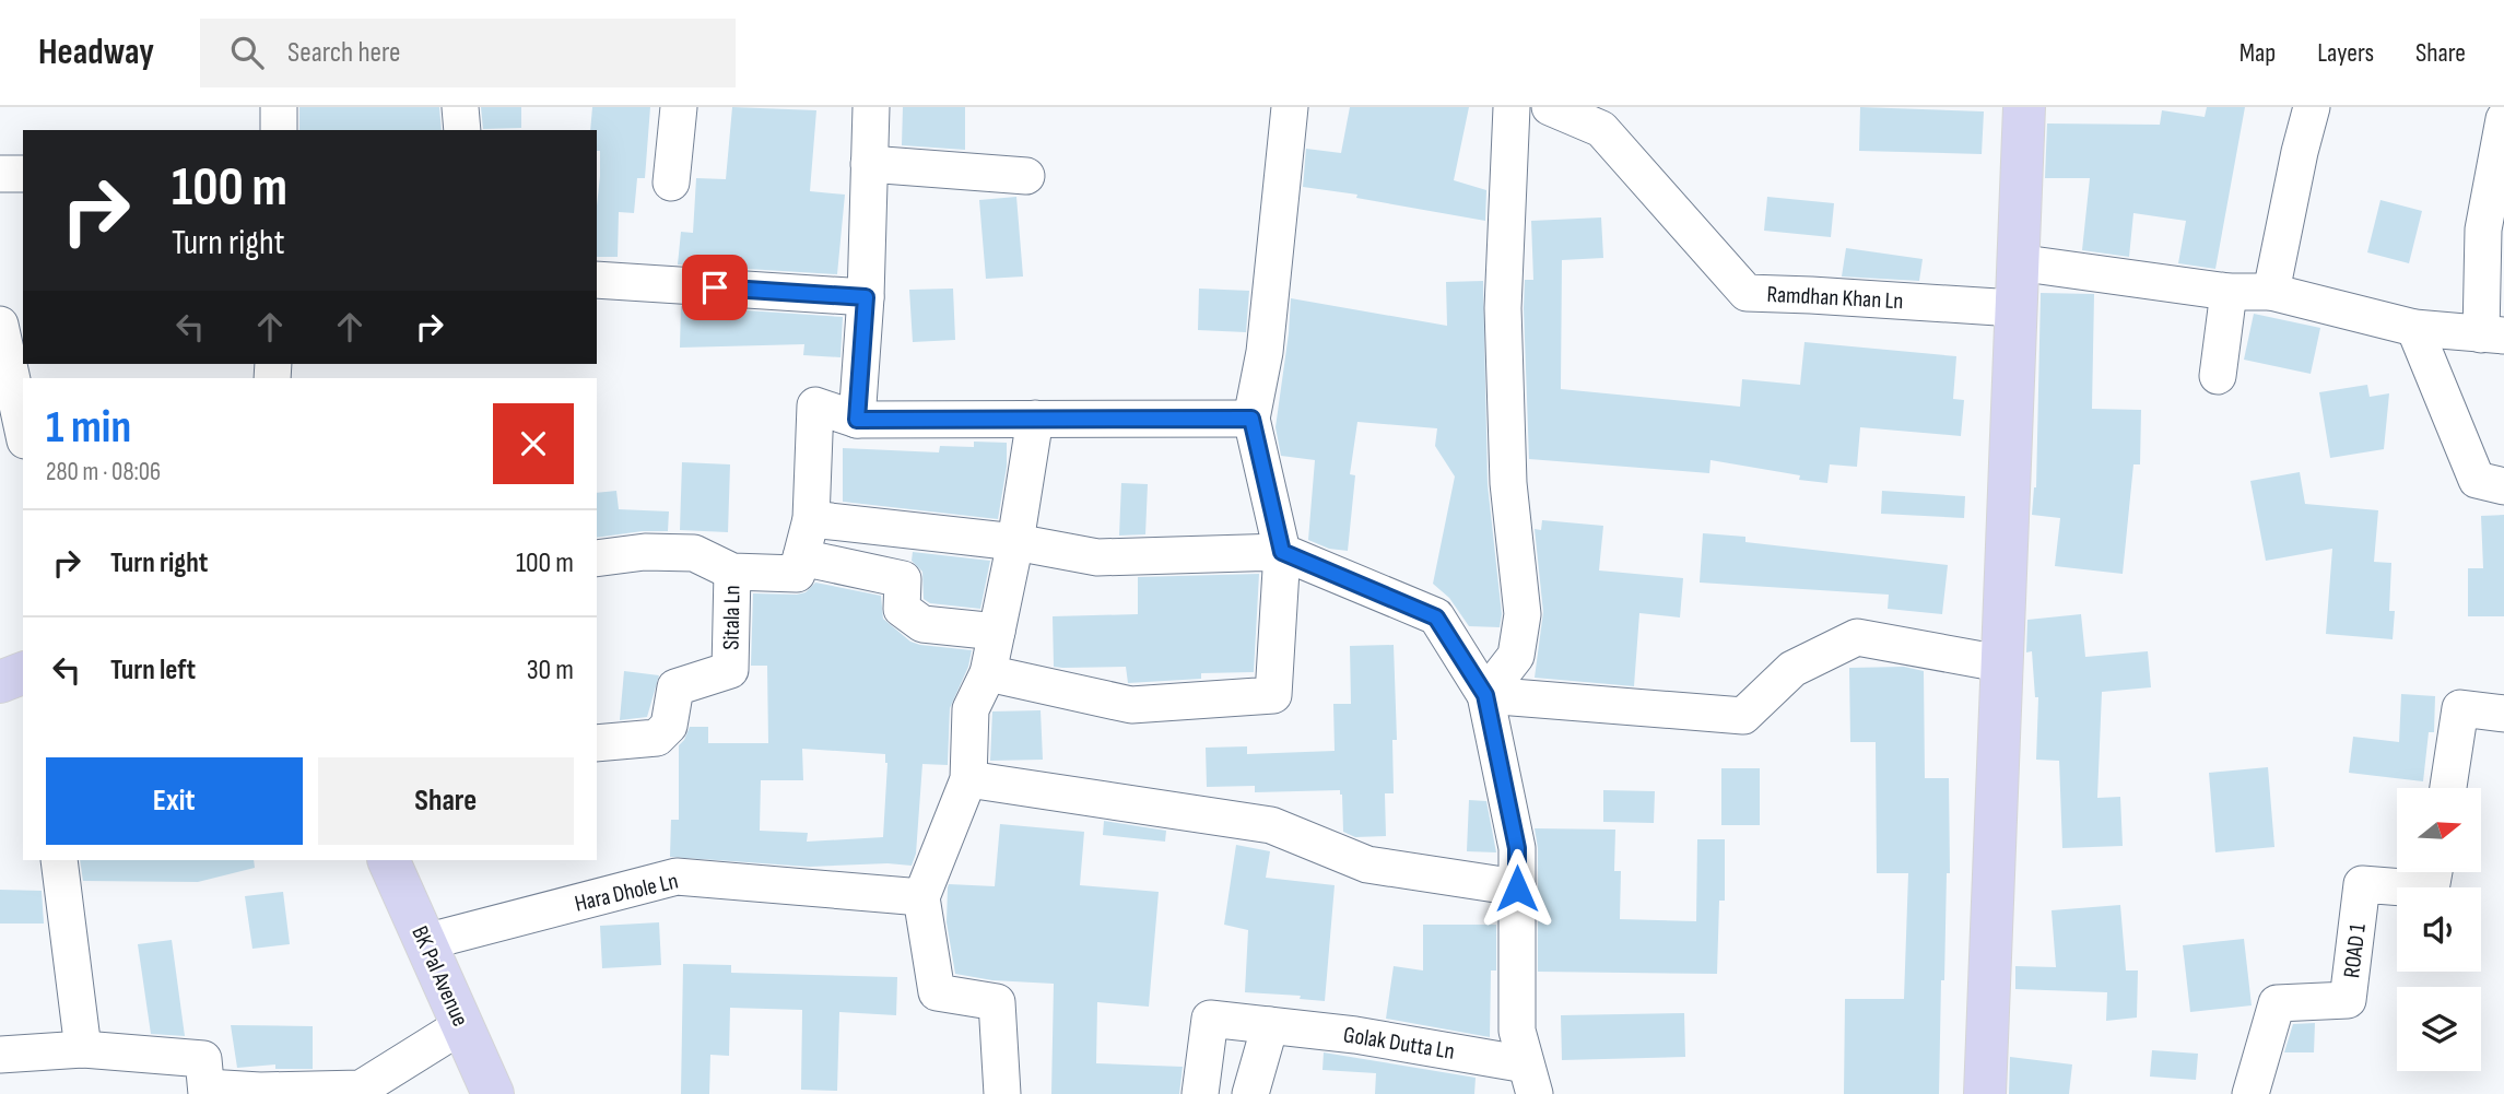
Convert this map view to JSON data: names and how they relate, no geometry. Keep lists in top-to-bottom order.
{
  "streets": {
    "main road": ["BK Pal Avenue"],
    "street": [
      "Ramdhan Khan Ln",
      "Sitala Ln",
      "Hara Dhole Ln",
      "ROAD 1",
      "Golak Dutta Ln"
    ]
  },
  "crossings": [
    ["Hara Dhole Ln", "BK Pal Avenue"]
  ],
  "north": "right",
  "page": {
    "header": "Headway",
    "search": "Search here",
    "nav": ["Map", "Layers", "Share"],
    "turn": ["100 m", "Turn right"],
    "heading": ["1 min", "280 m · 08:06"],
    "list": [
      {
        "name": "Turn right",
        "value": "100 m"
      },
      {
        "name": "Turn left",
        "value": "30 m"
      }
    ],
    "buttons": ["Exit", "Share"]
  }
}
